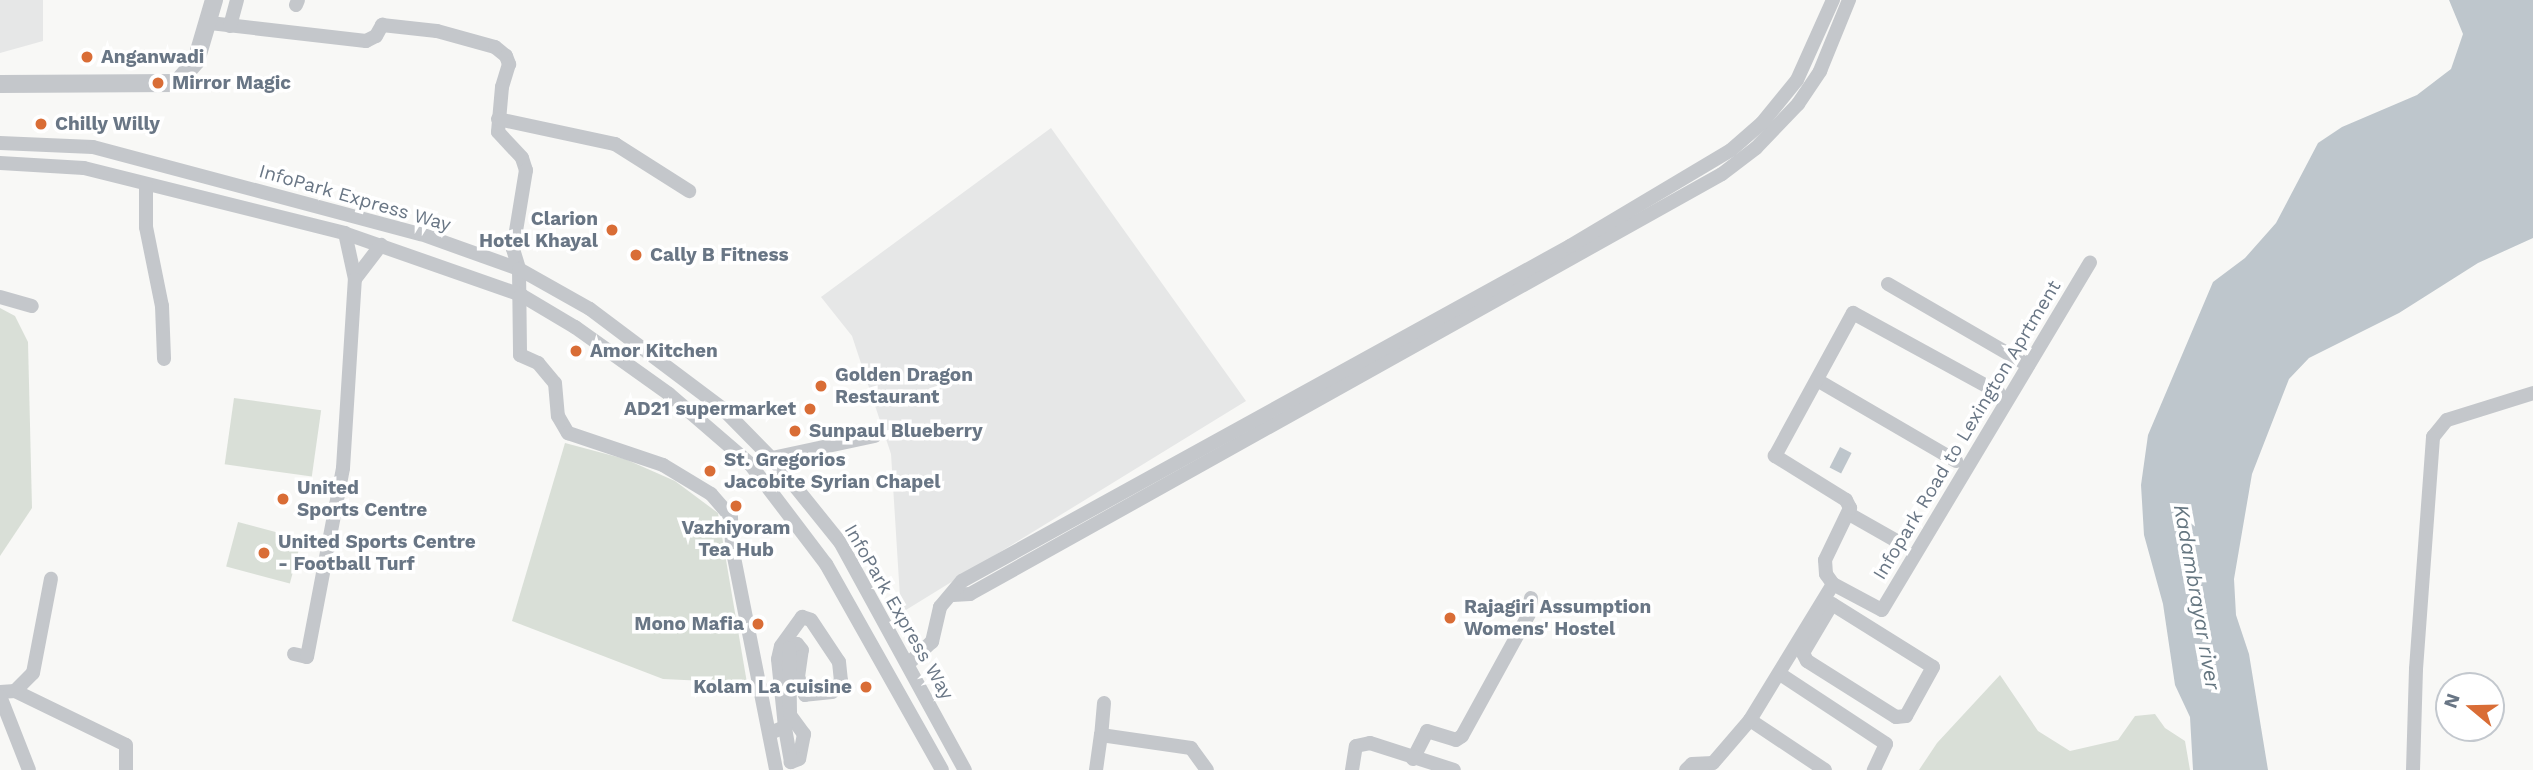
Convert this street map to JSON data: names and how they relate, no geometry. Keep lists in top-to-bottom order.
{
  "streets": {
    "street": ["InfoPark Express Way", "Infopark Road to Lexington Aprtment"]
  },
  "water": ["Kadambrayar river"],
  "places": [
    "Anganwadi",
    "Mirror Magic",
    "Chilly Willy",
    "Clarion Hotel Khayal",
    "Cally B Fitness",
    "Amor Kitchen",
    "Golden Dragon Restaurant",
    "AD21 supermarket",
    "Sunpaul Blueberry",
    "St. Gregorios Jacobite Syrian Chapel",
    "United Sports Centre",
    "Vazhiyoram Tea Hub",
    "United Sports Centre - Football Turf",
    "Rajagiri Assumption Womens' Hostel",
    "Mono Mafia",
    "Kolam La cuisine"
  ],
  "north": "left"
}
